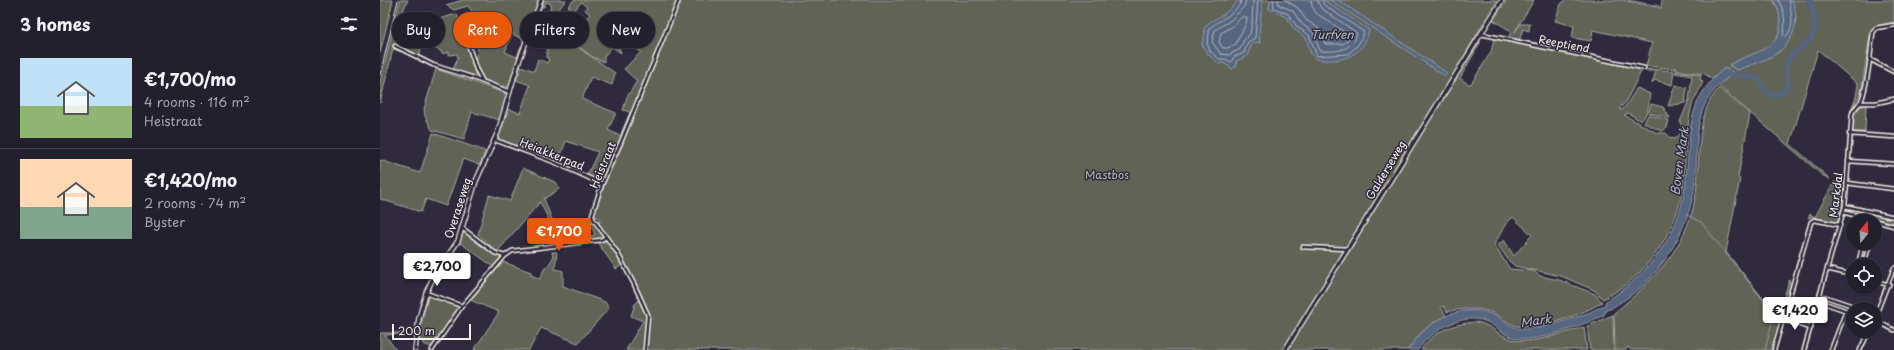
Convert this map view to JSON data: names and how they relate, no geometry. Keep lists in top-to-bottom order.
{
  "streets": {
    "street": [
      "Reeptiend",
      "Heiakkerpad",
      "Heistraat",
      "Galderseweg",
      "Markdal",
      "Overaseweg"
    ]
  },
  "crossings": [
    ["Reeptiend", "Galderseweg"],
    ["Heiakkerpad", "Heistraat"],
    ["Heiakkerpad", "Overaseweg"]
  ],
  "water": ["Turfven", "Boven Mark", "Mark"],
  "parks": ["Mastbos"],
  "scale_bar": "200 m",
  "north": "top",
  "page": {
    "heading": "3 homes",
    "chip": [
      "Buy",
      "Rent",
      "Filters",
      "New"
    ],
    "list": [
      {
        "name": "€1,700/mo",
        "note": "4 rooms · 116 m² · Heistraat"
      },
      {
        "name": "€1,420/mo",
        "note": "2 rooms · 74 m² · Byster"
      }
    ],
    "price": ["€1,700", "€2,700", "€1,420"],
    "scale": "200 m"
  }
}
